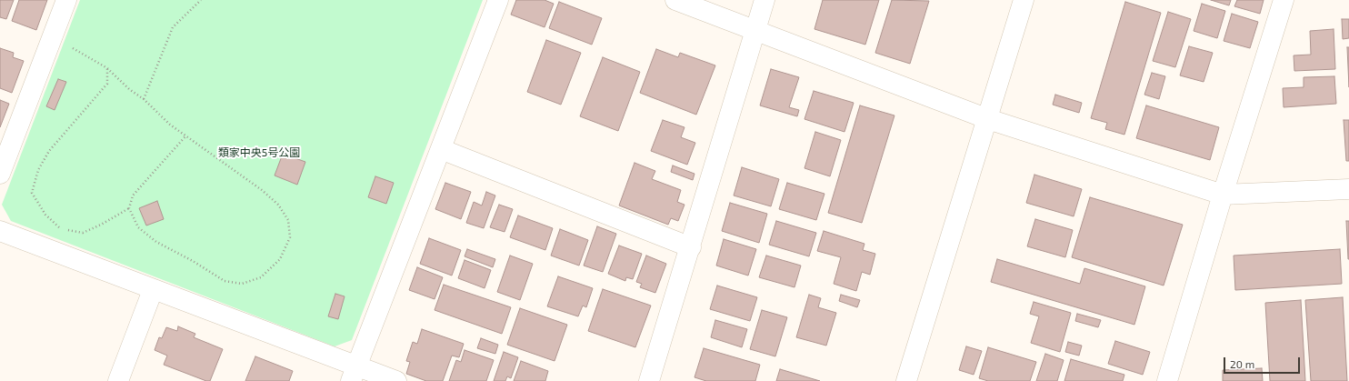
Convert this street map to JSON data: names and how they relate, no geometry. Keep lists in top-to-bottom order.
{
  "parks": ["類家中央5号公園"],
  "scale_bar": "20 m"
}
